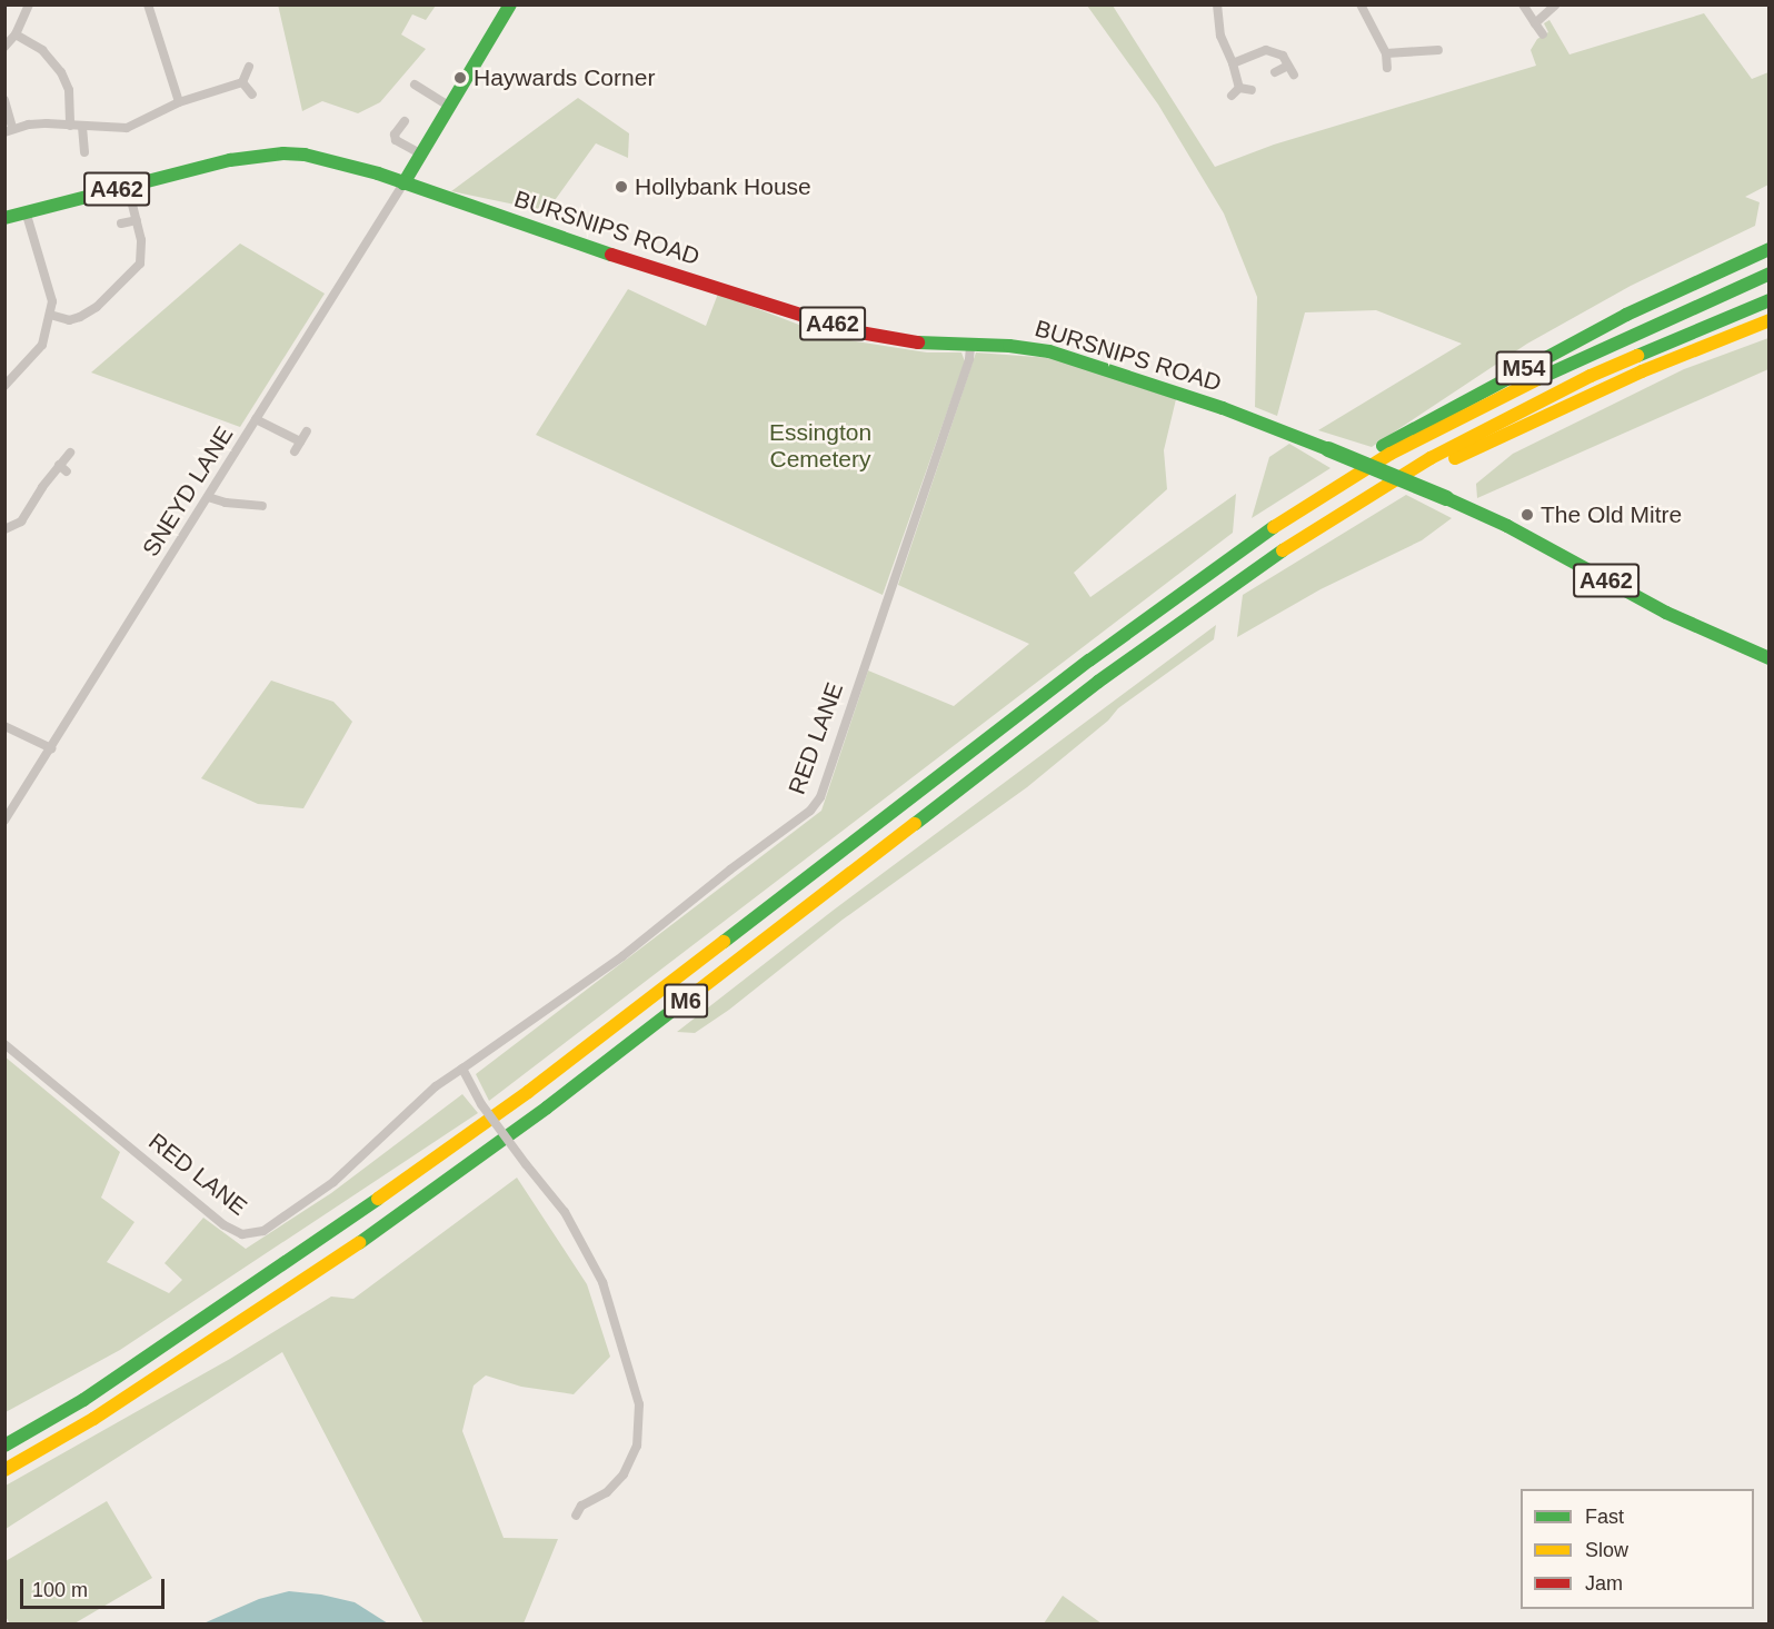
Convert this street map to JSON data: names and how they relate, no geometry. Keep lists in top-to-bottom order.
{
  "streets": {
    "main road": [
      "A462",
      "BURSNIPS ROAD",
      "M54",
      "M6"
    ],
    "street": ["SNEYD LANE", "RED LANE"]
  },
  "crossings": [
    ["A462", "BURSNIPS ROAD"],
    ["A462", "SNEYD LANE"],
    ["BURSNIPS ROAD", "SNEYD LANE"],
    ["BURSNIPS ROAD", "RED LANE"],
    ["M54", "M6"]
  ],
  "parks": ["Essington Cemetery"],
  "places": ["Haywards Corner", "Hollybank House", "The Old Mitre"],
  "legend": ["Fast", "Slow", "Jam"],
  "scale_bar": "100 m"
}
